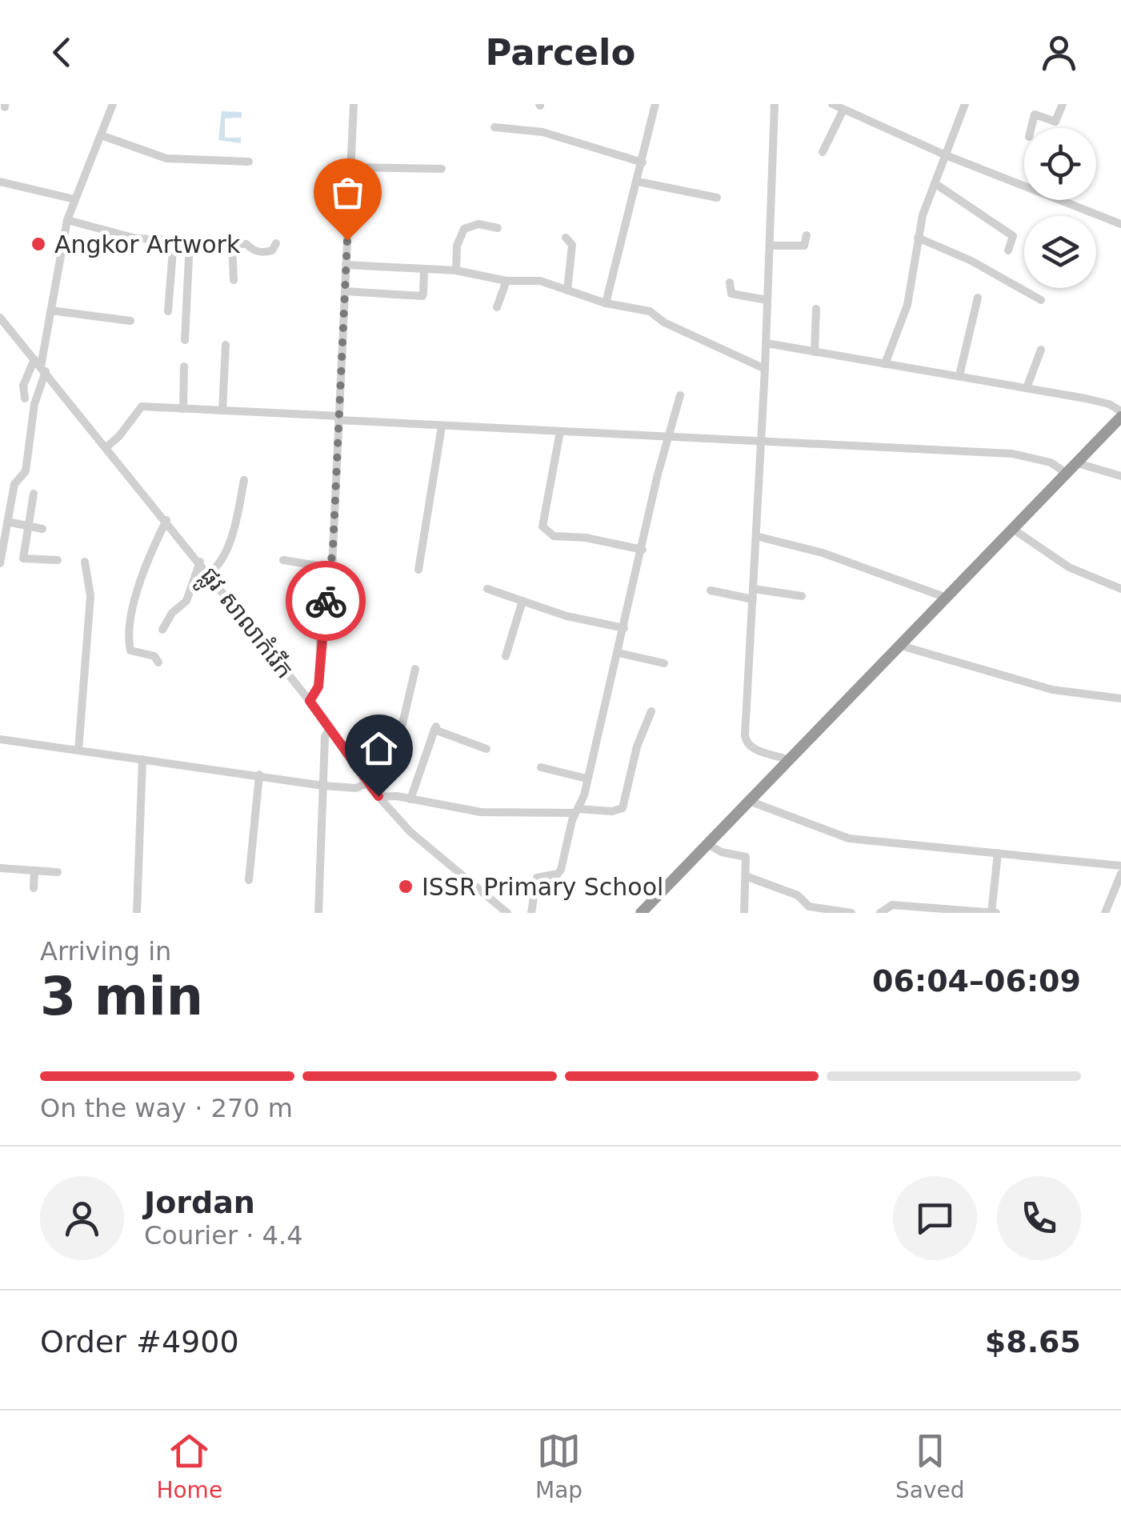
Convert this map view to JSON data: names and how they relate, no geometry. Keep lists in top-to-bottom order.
{
  "streets": {
    "street": ["ផ្លូវ សាលាកំរើក"]
  },
  "places": ["Angkor Artwork", "ISSR Primary School"],
  "page": {
    "header": "Parcelo",
    "heading": ["3 min", "Arriving in", "06:04–06:09"],
    "panel": [
      "Jordan",
      "Courier · 4.4",
      "Order #4900",
      "$8.65"
    ],
    "bar": "On the way · 270 m",
    "tabs": ["Home", "Map", "Saved"]
  }
}
